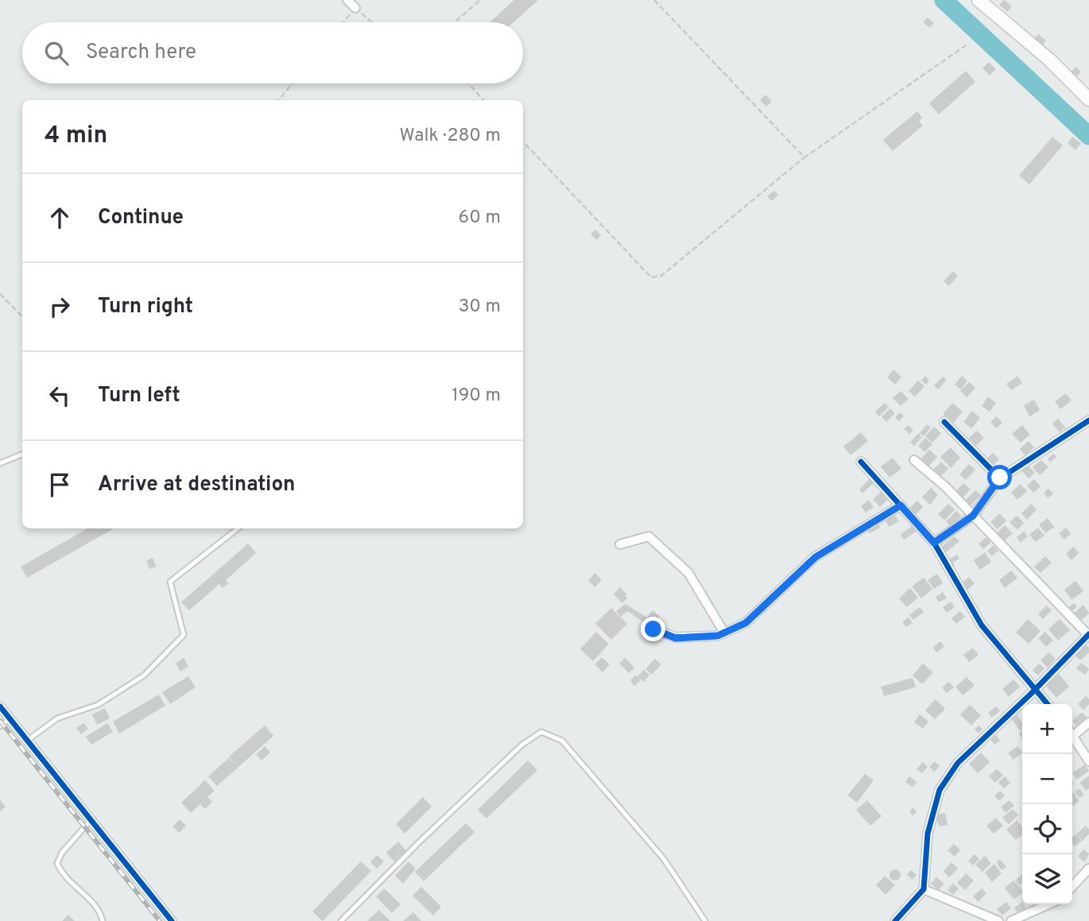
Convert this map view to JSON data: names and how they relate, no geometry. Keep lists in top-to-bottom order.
{
  "page": {
    "search": "Search here",
    "heading": ["4 min", "Walk · 280 m"],
    "list": [
      ["Continue", "60 m"],
      ["Turn right", "30 m"],
      ["Turn left", "190 m"],
      "Arrive at destination"
    ],
    "map_buttons": ["+", "−"]
  }
}
